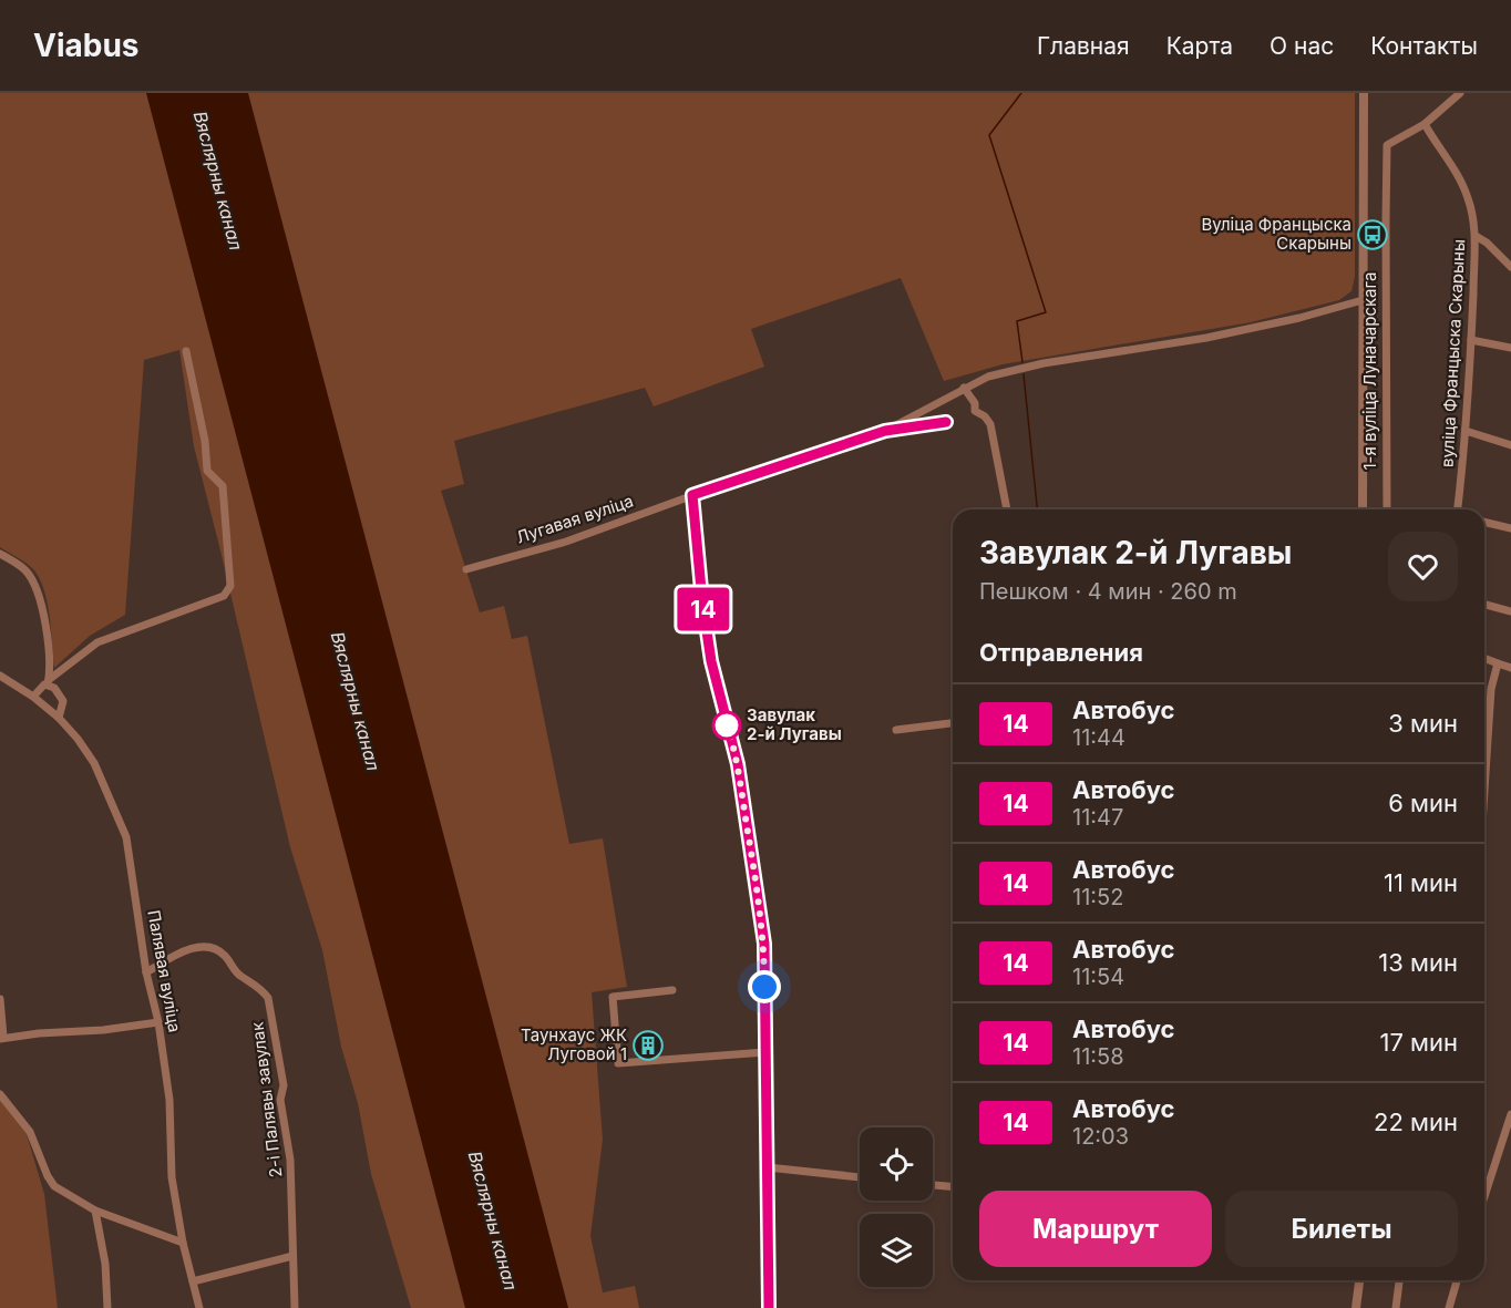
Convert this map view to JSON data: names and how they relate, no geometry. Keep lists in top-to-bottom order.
{
  "streets": {
    "street": [
      "вуліца Францыска Скарыны",
      "1-я вуліца Луначарскага",
      "Лугавая вуліца",
      "Палявая вуліца",
      "2-і Палявы завулак"
    ]
  },
  "crossings": [
    ["вуліца Францыска Скарыны", "1-я вуліца Луначарскага"],
    ["Палявая вуліца", "2-і Палявы завулак"]
  ],
  "water": ["Вяслярны канал"],
  "places": {
    "bus stop": ["Вуліца Францыска Скарыны"],
    "other": ["Завулак 2-й Лугавы"],
    "building": ["Таунхаус ЖК Луговой 1"]
  },
  "lines": ["bus line 14"],
  "page": {
    "header": "Viabus",
    "nav": [
      "Главная",
      "Карта",
      "О нас",
      "Контакты"
    ],
    "on_map": "14",
    "heading": [
      ["Завулак 2-й Лугавы", "Пешком · 4 мин · 260 m"],
      "Отправления"
    ],
    "list": [
      {
        "mark": "14",
        "name": "Автобус",
        "note": "11:44",
        "value": "3 мин"
      },
      {
        "mark": "14",
        "name": "Автобус",
        "note": "11:47",
        "value": "6 мин"
      },
      {
        "mark": "14",
        "name": "Автобус",
        "note": "11:52",
        "value": "11 мин"
      },
      {
        "mark": "14",
        "name": "Автобус",
        "note": "11:54",
        "value": "13 мин"
      },
      {
        "mark": "14",
        "name": "Автобус",
        "note": "11:58",
        "value": "17 мин"
      },
      {
        "mark": "14",
        "name": "Автобус",
        "note": "12:03",
        "value": "22 мин"
      }
    ],
    "buttons": ["Маршрут", "Билеты"]
  }
}
